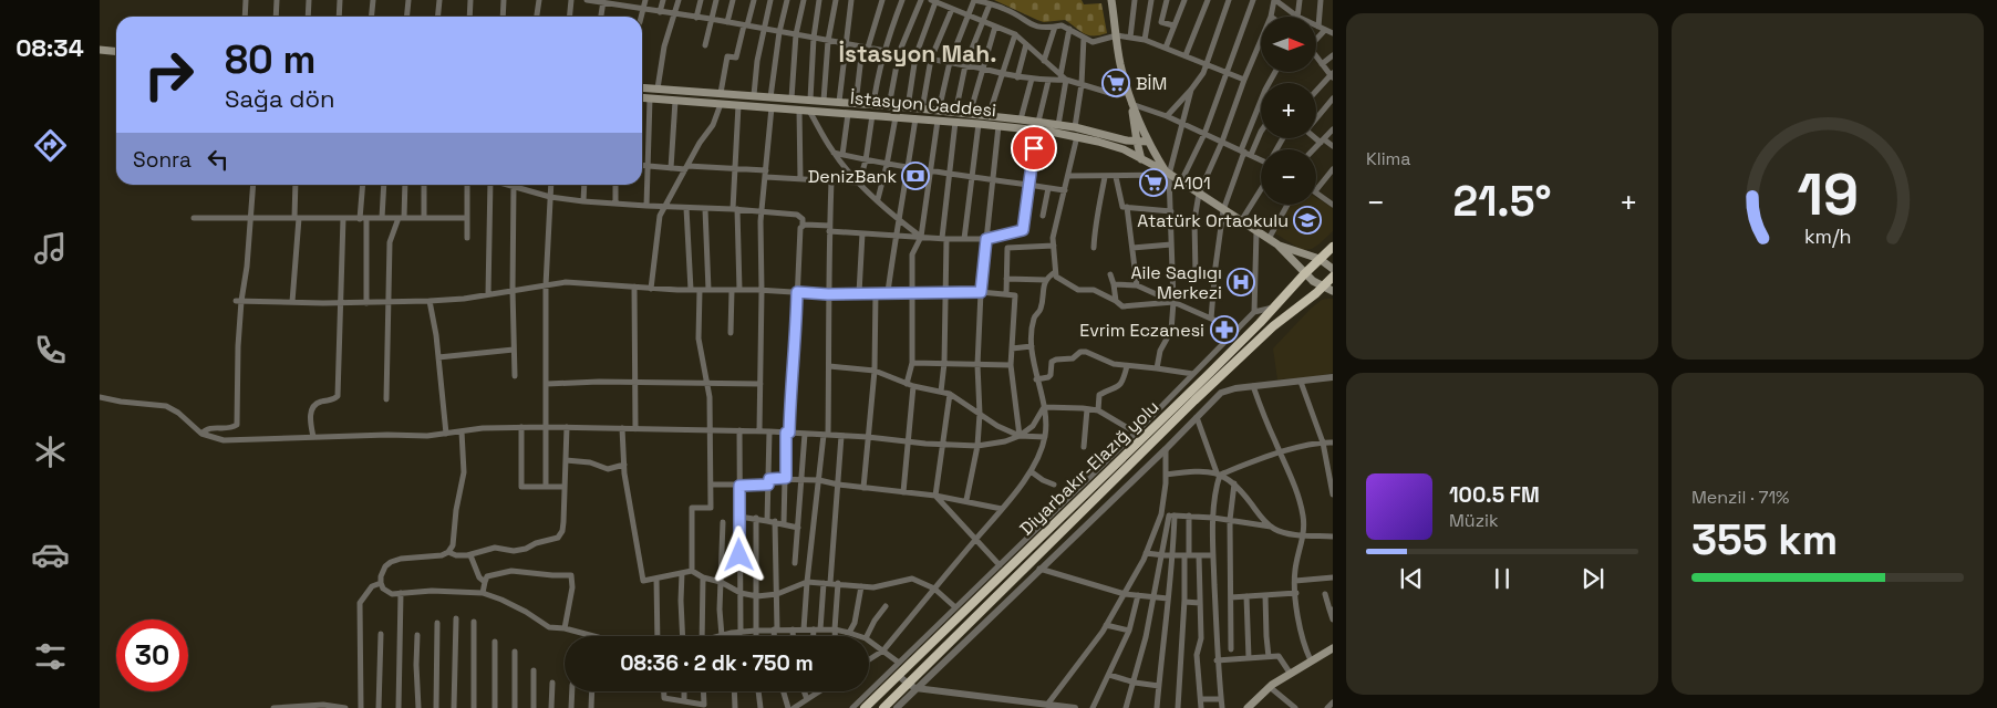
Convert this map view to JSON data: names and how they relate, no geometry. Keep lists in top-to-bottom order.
{
  "streets": {
    "highway": ["Diyarbakır-Elazığ yolu"],
    "main road": ["İstasyon Caddesi"]
  },
  "districts": ["İstasyon Mah."],
  "places": {
    "supermarket": ["BİM", "A101"],
    "bank": ["DenizBank"],
    "school or university": ["Atatürk Ortaokulu"],
    "hospital": ["Aile Saglıgı Merkezi"],
    "pharmacy": ["Evrim Eczanesi"]
  },
  "north": "right",
  "page": {
    "tabs": "08:34",
    "tile": [
      "Klima",
      ["Menzil · 71%", "355 km"]
    ],
    "map_buttons": ["+", "−"],
    "turn": ["80 m", "Sağa dön"],
    "then": "Sonra",
    "heat": ["−", "21.5°", "+"],
    "song": ["100.5 FM", "Müzik"],
    "limit": "30",
    "trip": "08:36 · 2 dk · 750 m",
    "gauge": ["19", "km/h"]
  }
}
